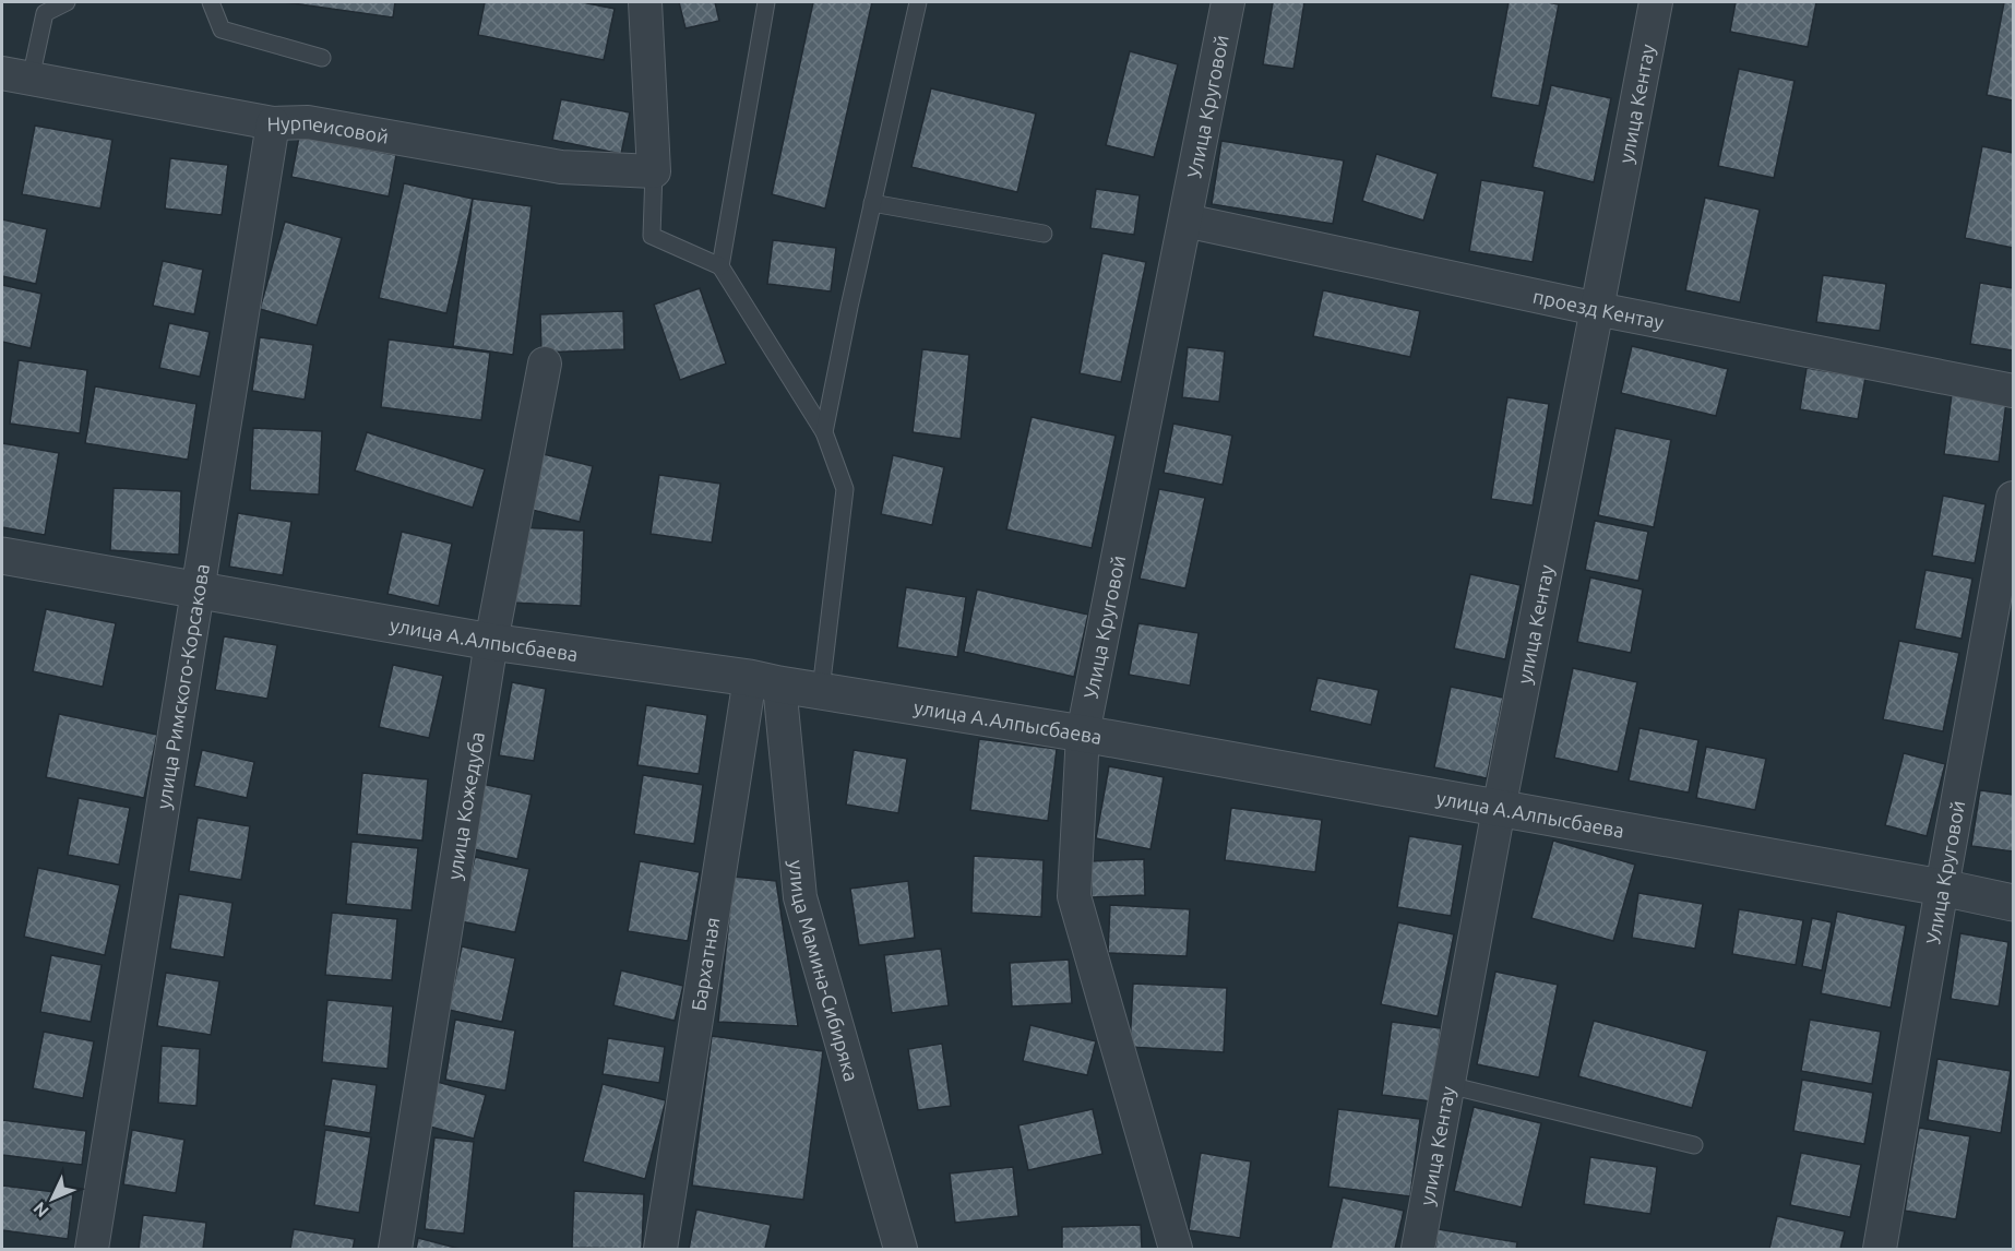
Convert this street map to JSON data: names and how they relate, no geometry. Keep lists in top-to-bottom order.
{
  "streets": {
    "street": [
      "улица Кентау",
      "Улица Круговой",
      "Нурпеисовой",
      "проезд Кентау",
      "улица А.Алпысбаева",
      "улица Римского-Корсакова",
      "улица Кожедуба",
      "Бархатная",
      "улица Мамина-Сибиряка"
    ]
  },
  "crossings": [
    ["улица Кентау", "проезд Кентау"],
    ["улица Кентау", "улица А.Алпысбаева"],
    ["Улица Круговой", "проезд Кентау"],
    ["Улица Круговой", "улица А.Алпысбаева"],
    ["Нурпеисовой", "улица Римского-Корсакова"],
    ["улица А.Алпысбаева", "улица Римского-Корсакова"],
    ["улица А.Алпысбаева", "улица Кожедуба"],
    ["улица А.Алпысбаева", "Бархатная"],
    ["улица А.Алпысбаева", "улица Мамина-Сибиряка"],
    ["Бархатная", "улица Мамина-Сибиряка"]
  ],
  "north": "bottom left"
}
